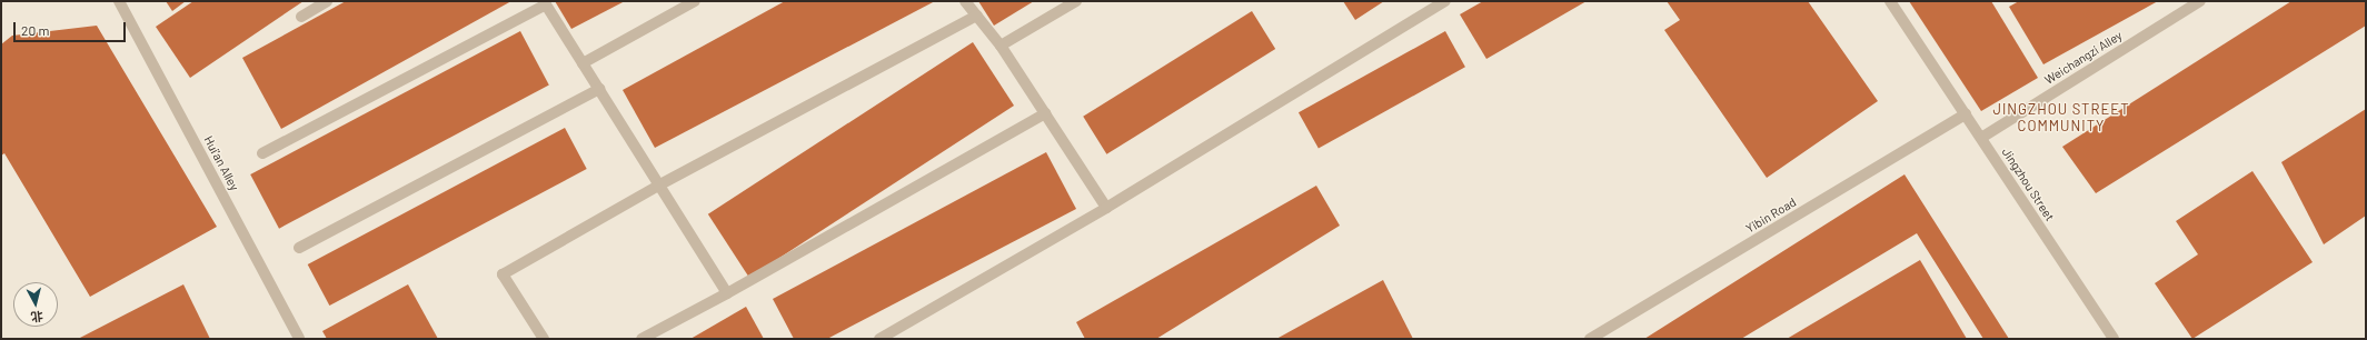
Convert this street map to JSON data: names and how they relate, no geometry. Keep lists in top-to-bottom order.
{
  "streets": {
    "street": [
      "Weichangzi Alley",
      "Hui'an Alley",
      "Jingzhou Street",
      "Yibin Road"
    ]
  },
  "crossings": [
    ["Weichangzi Alley", "Jingzhou Street"],
    ["Jingzhou Street", "Yibin Road"]
  ],
  "districts": ["JINGZHOU STREET COMMUNITY"],
  "scale_bar": "20 m",
  "north": "bottom"
}
